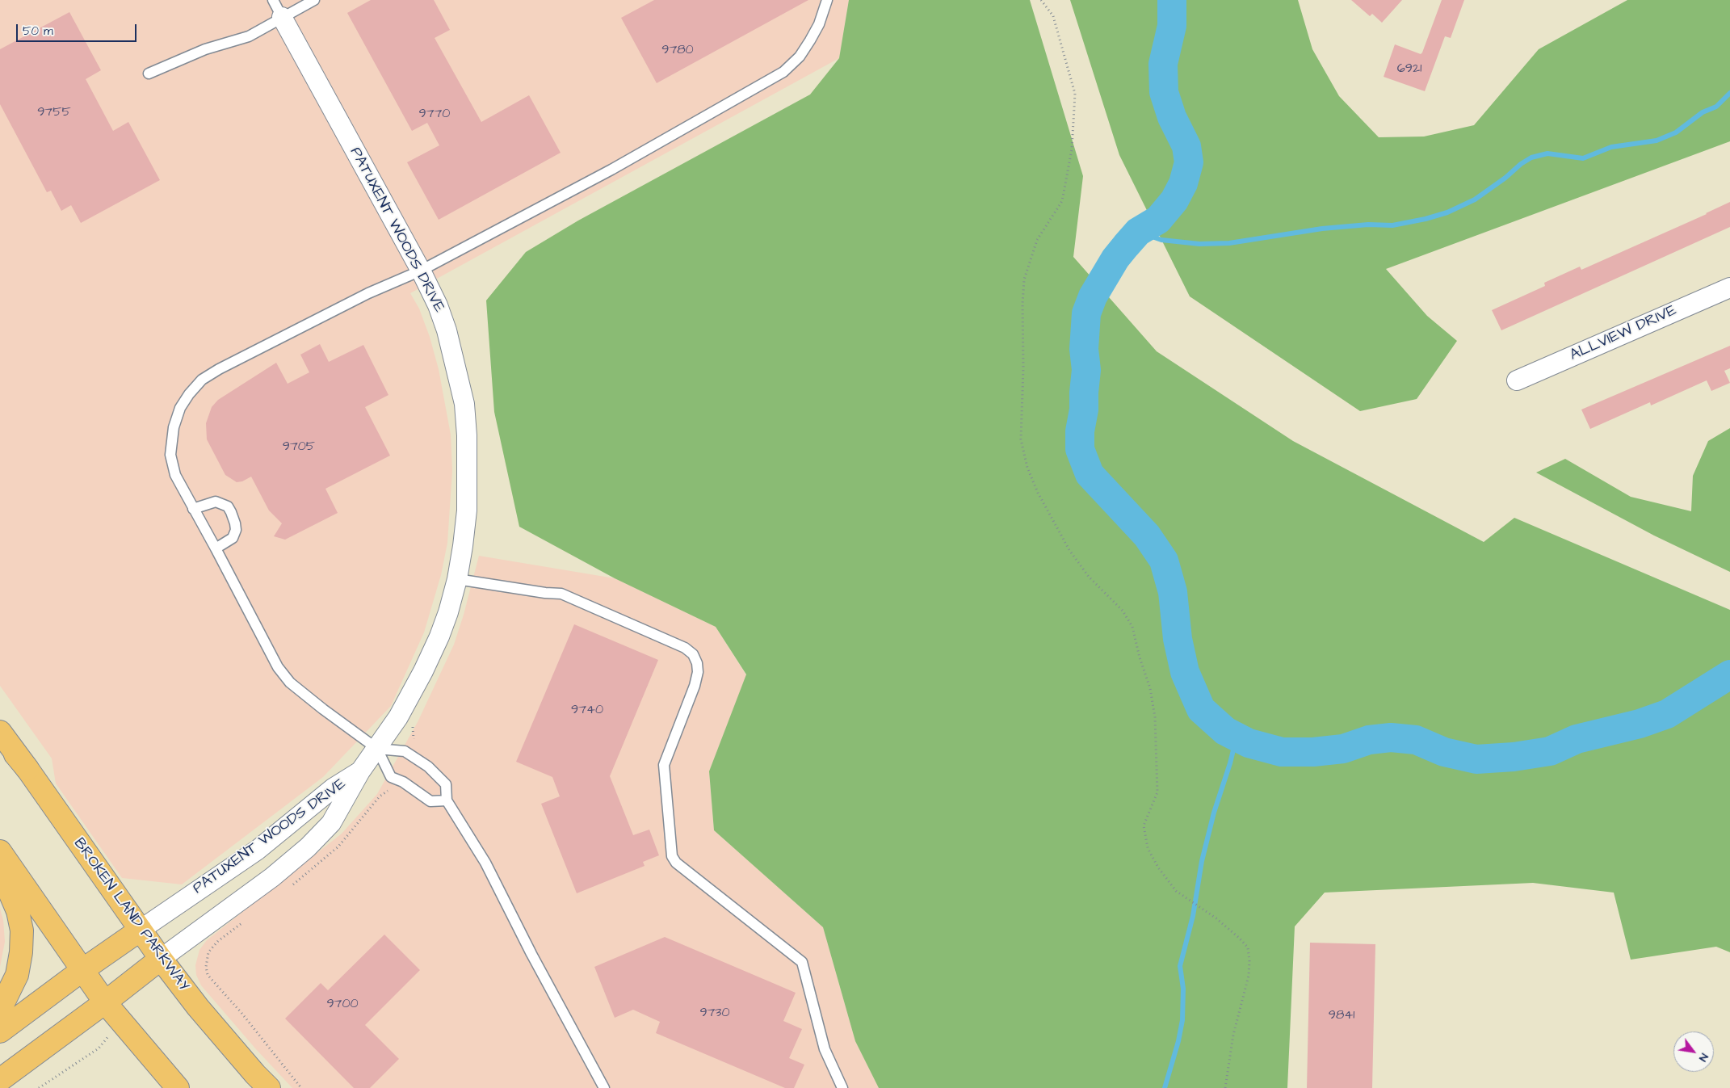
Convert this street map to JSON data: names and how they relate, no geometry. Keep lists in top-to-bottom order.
{
  "streets": {
    "main road": ["BROKEN LAND PARKWAY"],
    "street": ["PATUXENT WOODS DRIVE", "ALLVIEW DRIVE"]
  },
  "crossings": [
    ["PATUXENT WOODS DRIVE", "BROKEN LAND PARKWAY"]
  ],
  "house_numbers": [
    "9780",
    "6921",
    "9755",
    "9770",
    "9705",
    "9740",
    "9700",
    "9730",
    "9841"
  ],
  "scale_bar": "50 m",
  "north": "bottom right"
}
